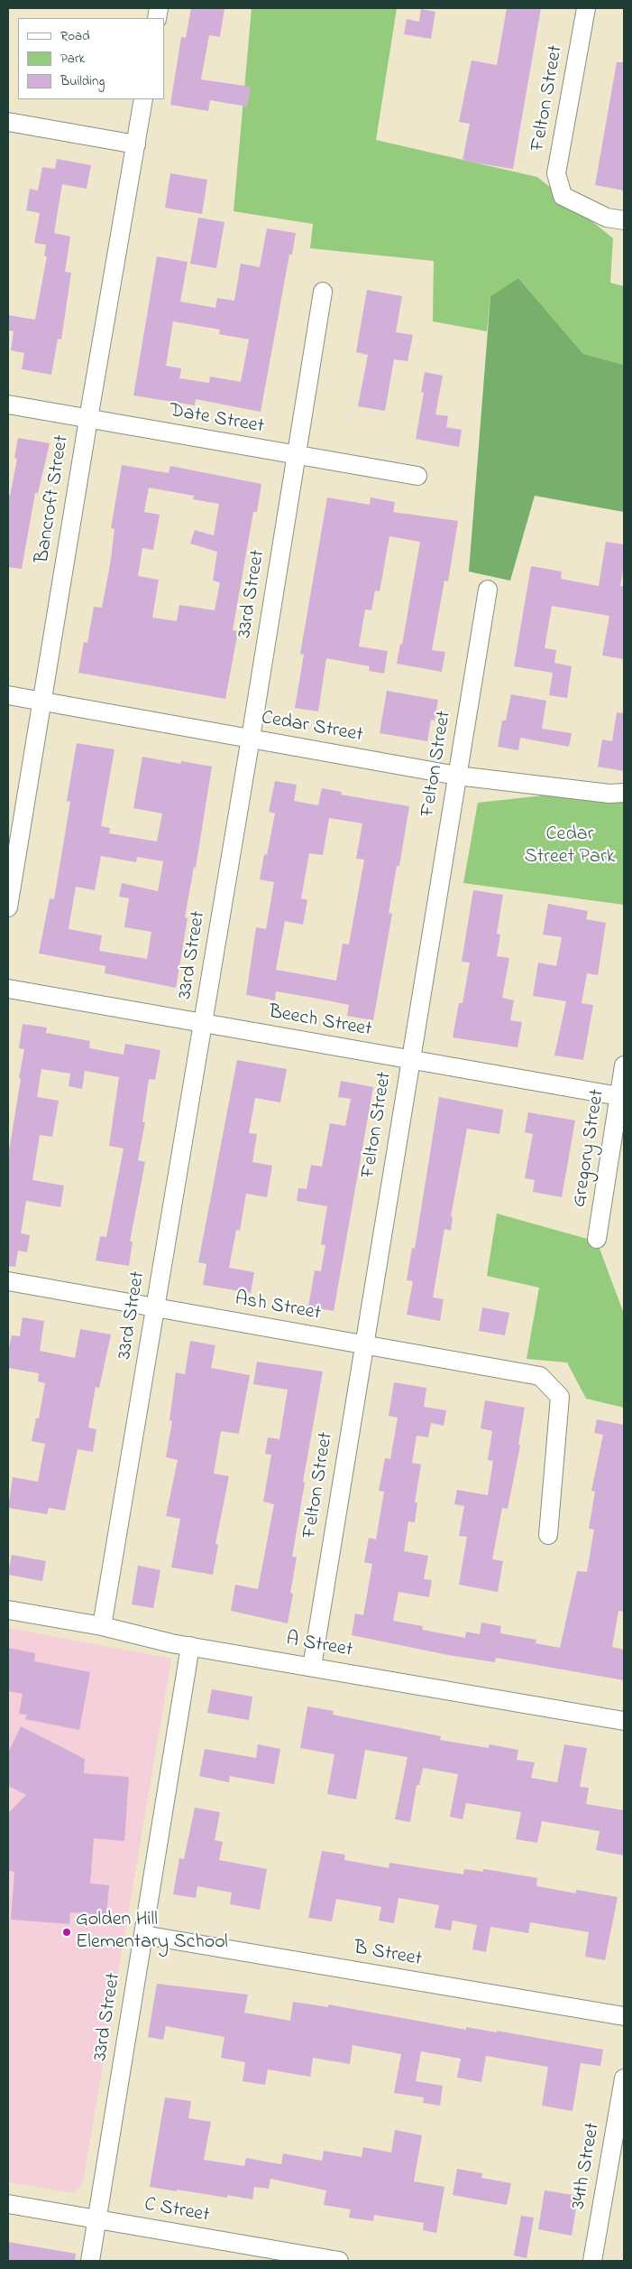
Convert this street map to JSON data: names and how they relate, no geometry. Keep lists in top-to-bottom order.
{
  "streets": {
    "street": [
      "Felton Street",
      "Date Street",
      "Bancroft Street",
      "33rd Street",
      "Cedar Street",
      "Beech Street",
      "Gregory Street",
      "Ash Street",
      "A Street",
      "B Street",
      "34th Street",
      "C Street"
    ]
  },
  "crossings": [
    ["Felton Street", "Cedar Street"],
    ["Felton Street", "Beech Street"],
    ["Felton Street", "Ash Street"],
    ["Felton Street", "A Street"],
    ["Date Street", "Bancroft Street"],
    ["Date Street", "33rd Street"],
    ["Bancroft Street", "Cedar Street"],
    ["33rd Street", "Cedar Street"],
    ["33rd Street", "Beech Street"],
    ["33rd Street", "Ash Street"],
    ["33rd Street", "A Street"],
    ["33rd Street", "B Street"],
    ["33rd Street", "C Street"],
    ["Beech Street", "Gregory Street"]
  ],
  "parks": ["Cedar Street Park"],
  "places": ["Golden Hill Elementary School"],
  "legend": ["Road", "Park", "Building"]
}
